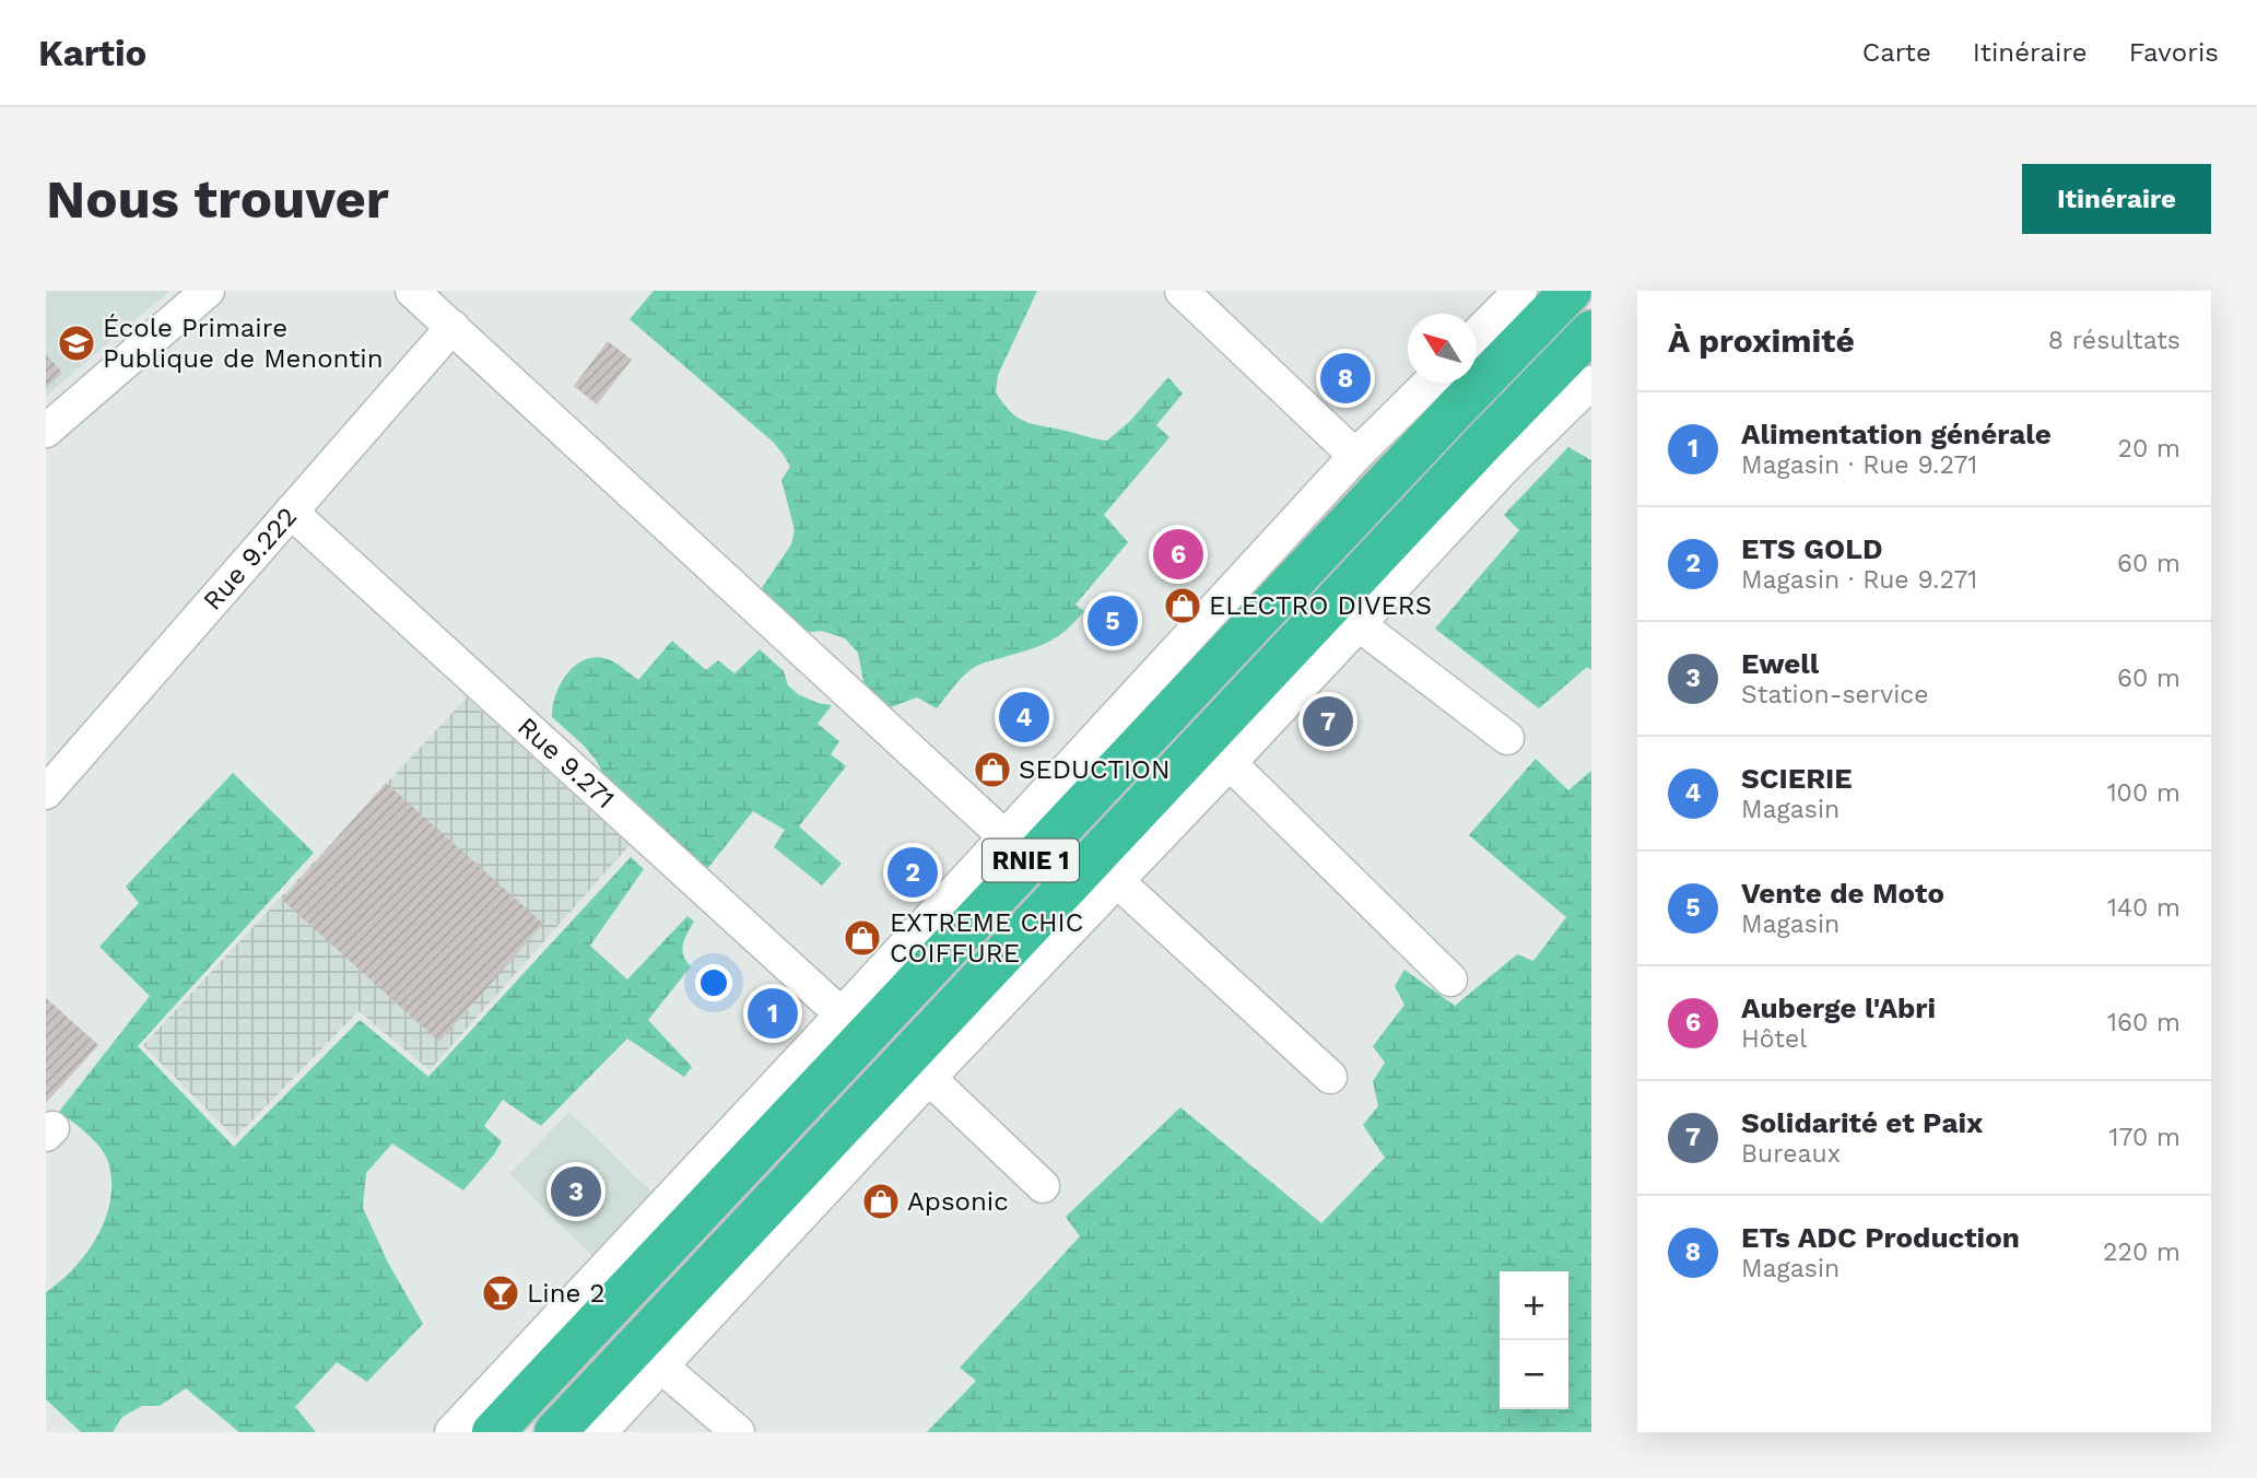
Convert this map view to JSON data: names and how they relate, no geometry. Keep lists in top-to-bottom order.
{
  "streets": {
    "highway": ["RNIE 1"],
    "street": ["Rue 9.222", "Rue 9.271"]
  },
  "crossings": [
    ["Rue 9.222", "Rue 9.271"]
  ],
  "places": {
    "school or university": ["École Primaire Publique de Menontin"],
    "shop": [
      "ELECTRO DIVERS",
      "SEDUCTION",
      "EXTREME CHIC COIFFURE",
      "Apsonic"
    ],
    "bar": ["Line 2"]
  },
  "north": "top left",
  "page": {
    "header": "Kartio",
    "nav": ["Carte", "Itinéraire", "Favoris"],
    "buttons": "Itinéraire",
    "title": "Nous trouver",
    "heading": ["À proximité", "8 résultats"],
    "pins": [
      "8",
      "6",
      "5",
      "4",
      "7",
      "2",
      "1",
      "3"
    ],
    "list": [
      {
        "mark": "1",
        "name": "Alimentation générale",
        "note": "Magasin · Rue 9.271",
        "value": "20 m"
      },
      {
        "mark": "2",
        "name": "ETS GOLD",
        "note": "Magasin · Rue 9.271",
        "value": "60 m"
      },
      {
        "mark": "3",
        "name": "Ewell",
        "note": "Station-service",
        "value": "60 m"
      },
      {
        "mark": "4",
        "name": "SCIERIE",
        "note": "Magasin",
        "value": "100 m"
      },
      {
        "mark": "5",
        "name": "Vente de Moto",
        "note": "Magasin",
        "value": "140 m"
      },
      {
        "mark": "6",
        "name": "Auberge l'Abri",
        "note": "Hôtel",
        "value": "160 m"
      },
      {
        "mark": "7",
        "name": "Solidarité et Paix",
        "note": "Bureaux",
        "value": "170 m"
      },
      {
        "mark": "8",
        "name": "ETs ADC Production",
        "note": "Magasin",
        "value": "220 m"
      }
    ],
    "map_buttons": ["+", "−"]
  }
}
